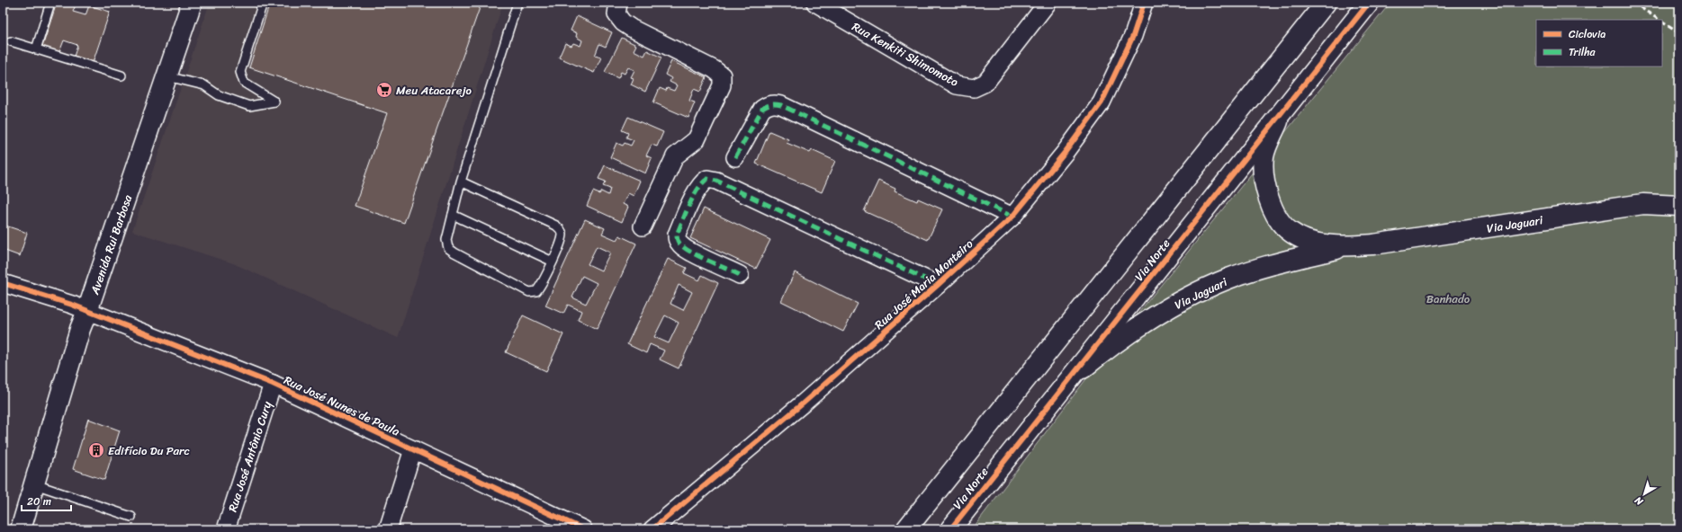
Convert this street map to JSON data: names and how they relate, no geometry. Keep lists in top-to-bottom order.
{
  "streets": {
    "main road": ["Via Jaguari", "Avenida Rui Barbosa", "Via Norte"],
    "street": [
      "Rua Kenkiti Shimomoto",
      "Rua José Maria Monteiro",
      "Rua José Nunes de Paula",
      "Rua José Antônio Cury"
    ]
  },
  "crossings": [
    ["Via Jaguari", "Via Norte"],
    ["Avenida Rui Barbosa", "Rua José Nunes de Paula"],
    ["Rua José Nunes de Paula", "Rua José Antônio Cury"]
  ],
  "parks": ["Banhado"],
  "places": {
    "supermarket": ["Meu Atacarejo"],
    "building": ["Edifício Du Parc"]
  },
  "legend": ["Ciclovia", "Trilha"],
  "scale_bar": "20 m",
  "north": "bottom left"
}
